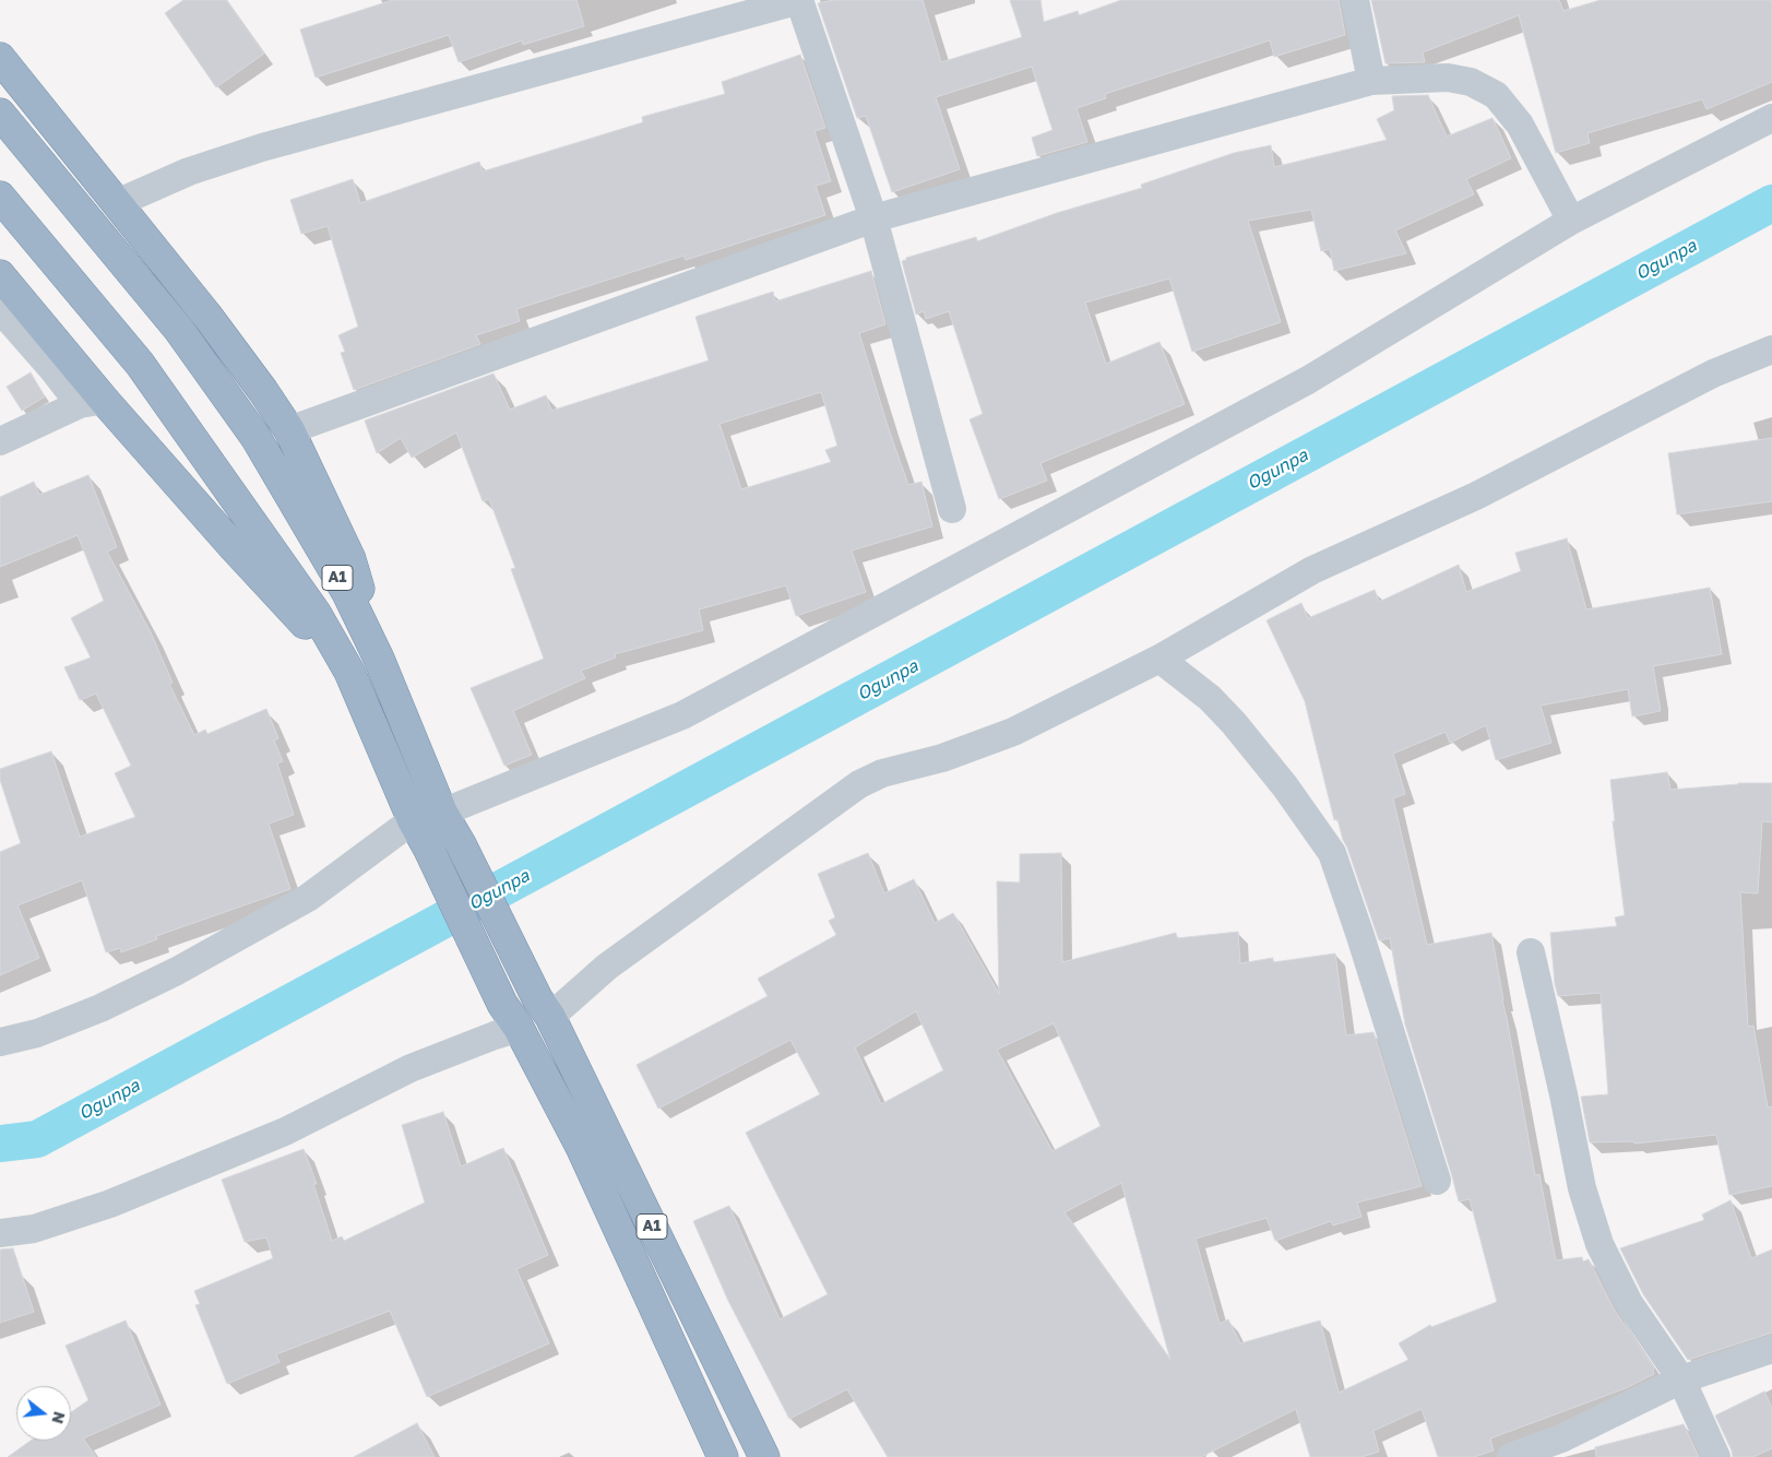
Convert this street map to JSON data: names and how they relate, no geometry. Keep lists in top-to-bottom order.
{
  "streets": {
    "highway": ["A1"]
  },
  "water": ["Ogunpa"],
  "north": "right"
}
